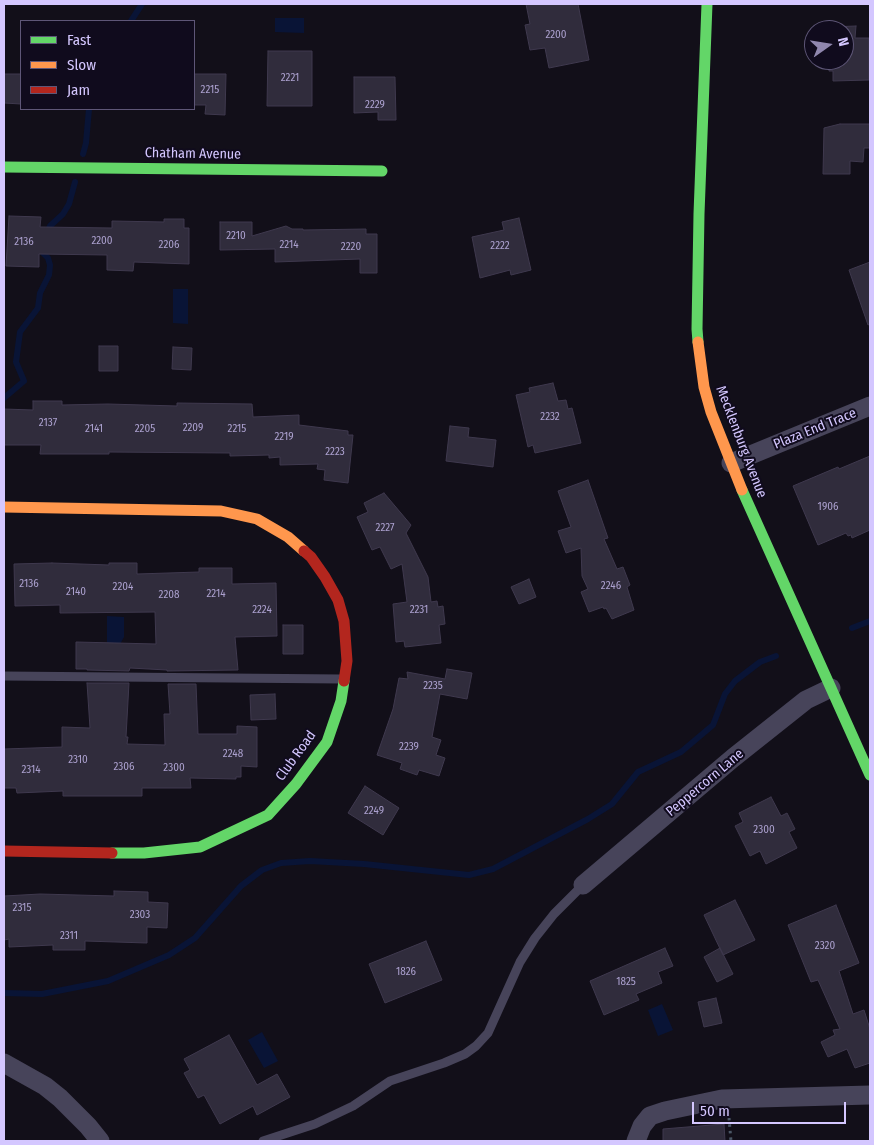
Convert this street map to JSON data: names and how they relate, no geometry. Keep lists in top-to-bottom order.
{
  "streets": {
    "street": [
      "Chatham Avenue",
      "Plaza End Trace",
      "Mecklenburg Avenue",
      "Club Road",
      "Peppercorn Lane"
    ]
  },
  "crossings": [
    ["Plaza End Trace", "Mecklenburg Avenue"],
    ["Mecklenburg Avenue", "Peppercorn Lane"]
  ],
  "house_numbers": [
    "2200",
    "2221",
    "2215",
    "2229",
    "2210",
    "2200",
    "2136",
    "2206",
    "2214",
    "2222",
    "2220",
    "2232",
    "2137",
    "2209",
    "2141",
    "2205",
    "2215",
    "2219",
    "2223",
    "1906",
    "2227",
    "2136",
    "2246",
    "2204",
    "2140",
    "2214",
    "2208",
    "2224",
    "2231",
    "2235",
    "2239",
    "2248",
    "2310",
    "2306",
    "2300",
    "2314",
    "2249",
    "2300",
    "2315",
    "2303",
    "2311",
    "2320",
    "1826",
    "1825"
  ],
  "legend": ["Fast", "Slow", "Jam"],
  "scale_bar": "50 m",
  "north": "right"
}
